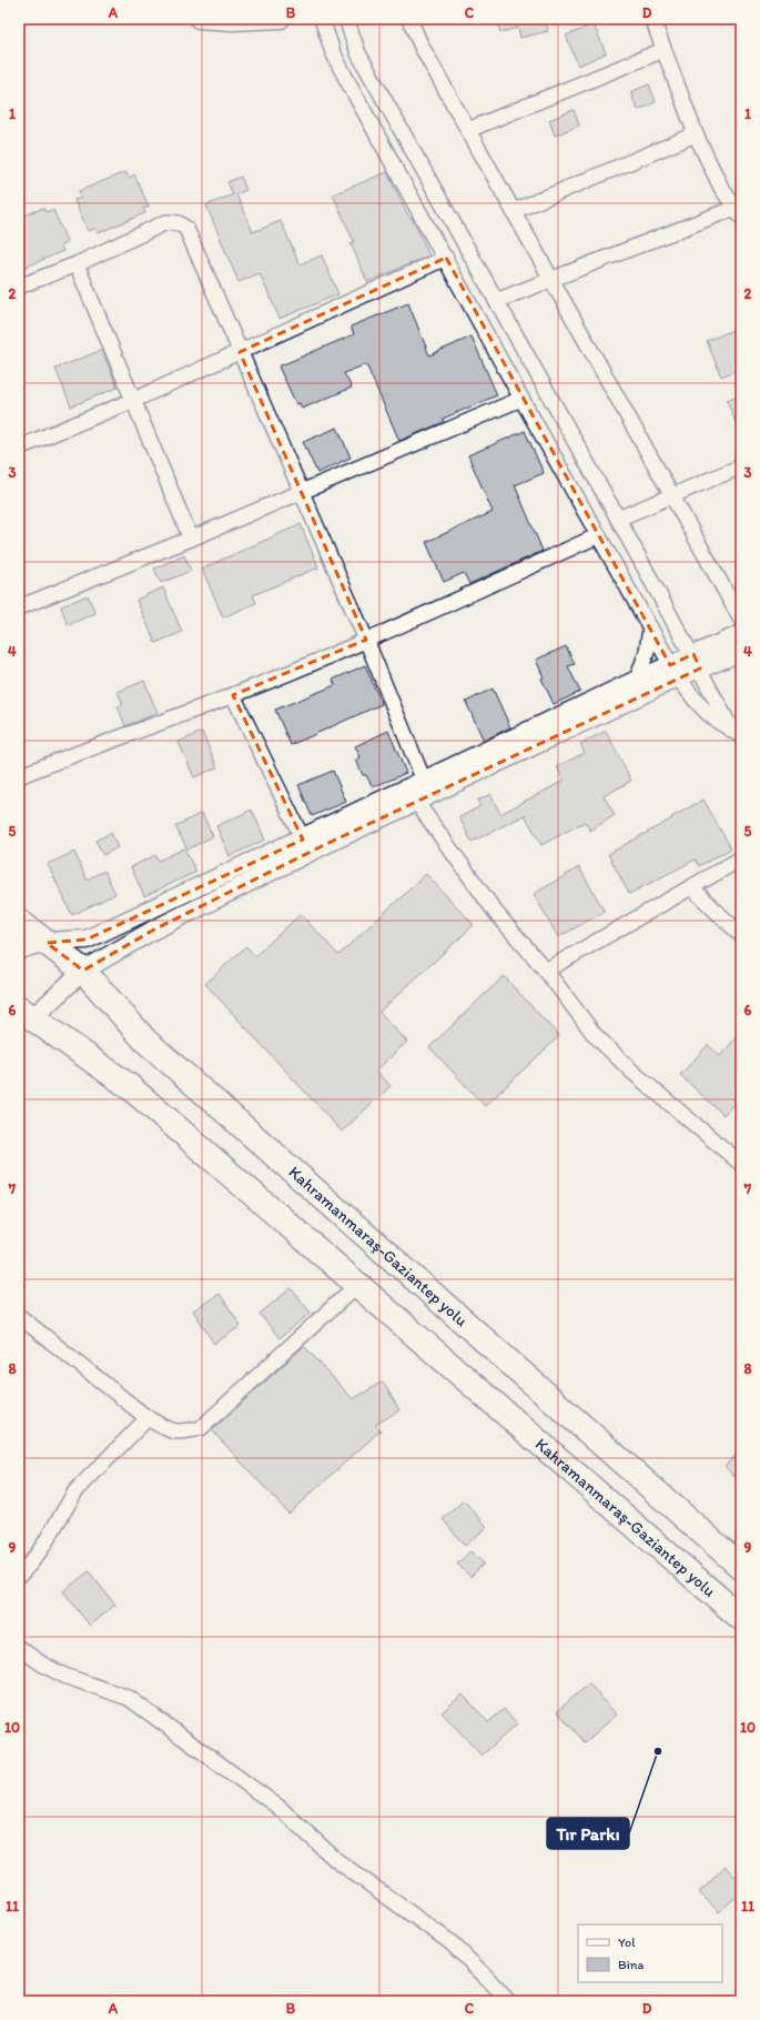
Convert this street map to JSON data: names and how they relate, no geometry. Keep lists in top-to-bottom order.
{
  "streets": {
    "highway": ["Kahramanmaraş-Gaziantep yolu"]
  },
  "places": ["Tır Parkı"],
  "legend": ["Yol", "Bina"],
  "grid": {
    "columns": [
      "A",
      "B",
      "C",
      "D"
    ],
    "rows": [
      "1",
      "2",
      "3",
      "4",
      "5",
      "6",
      "7",
      "8",
      "9",
      "10",
      "11"
    ]
  }
}
